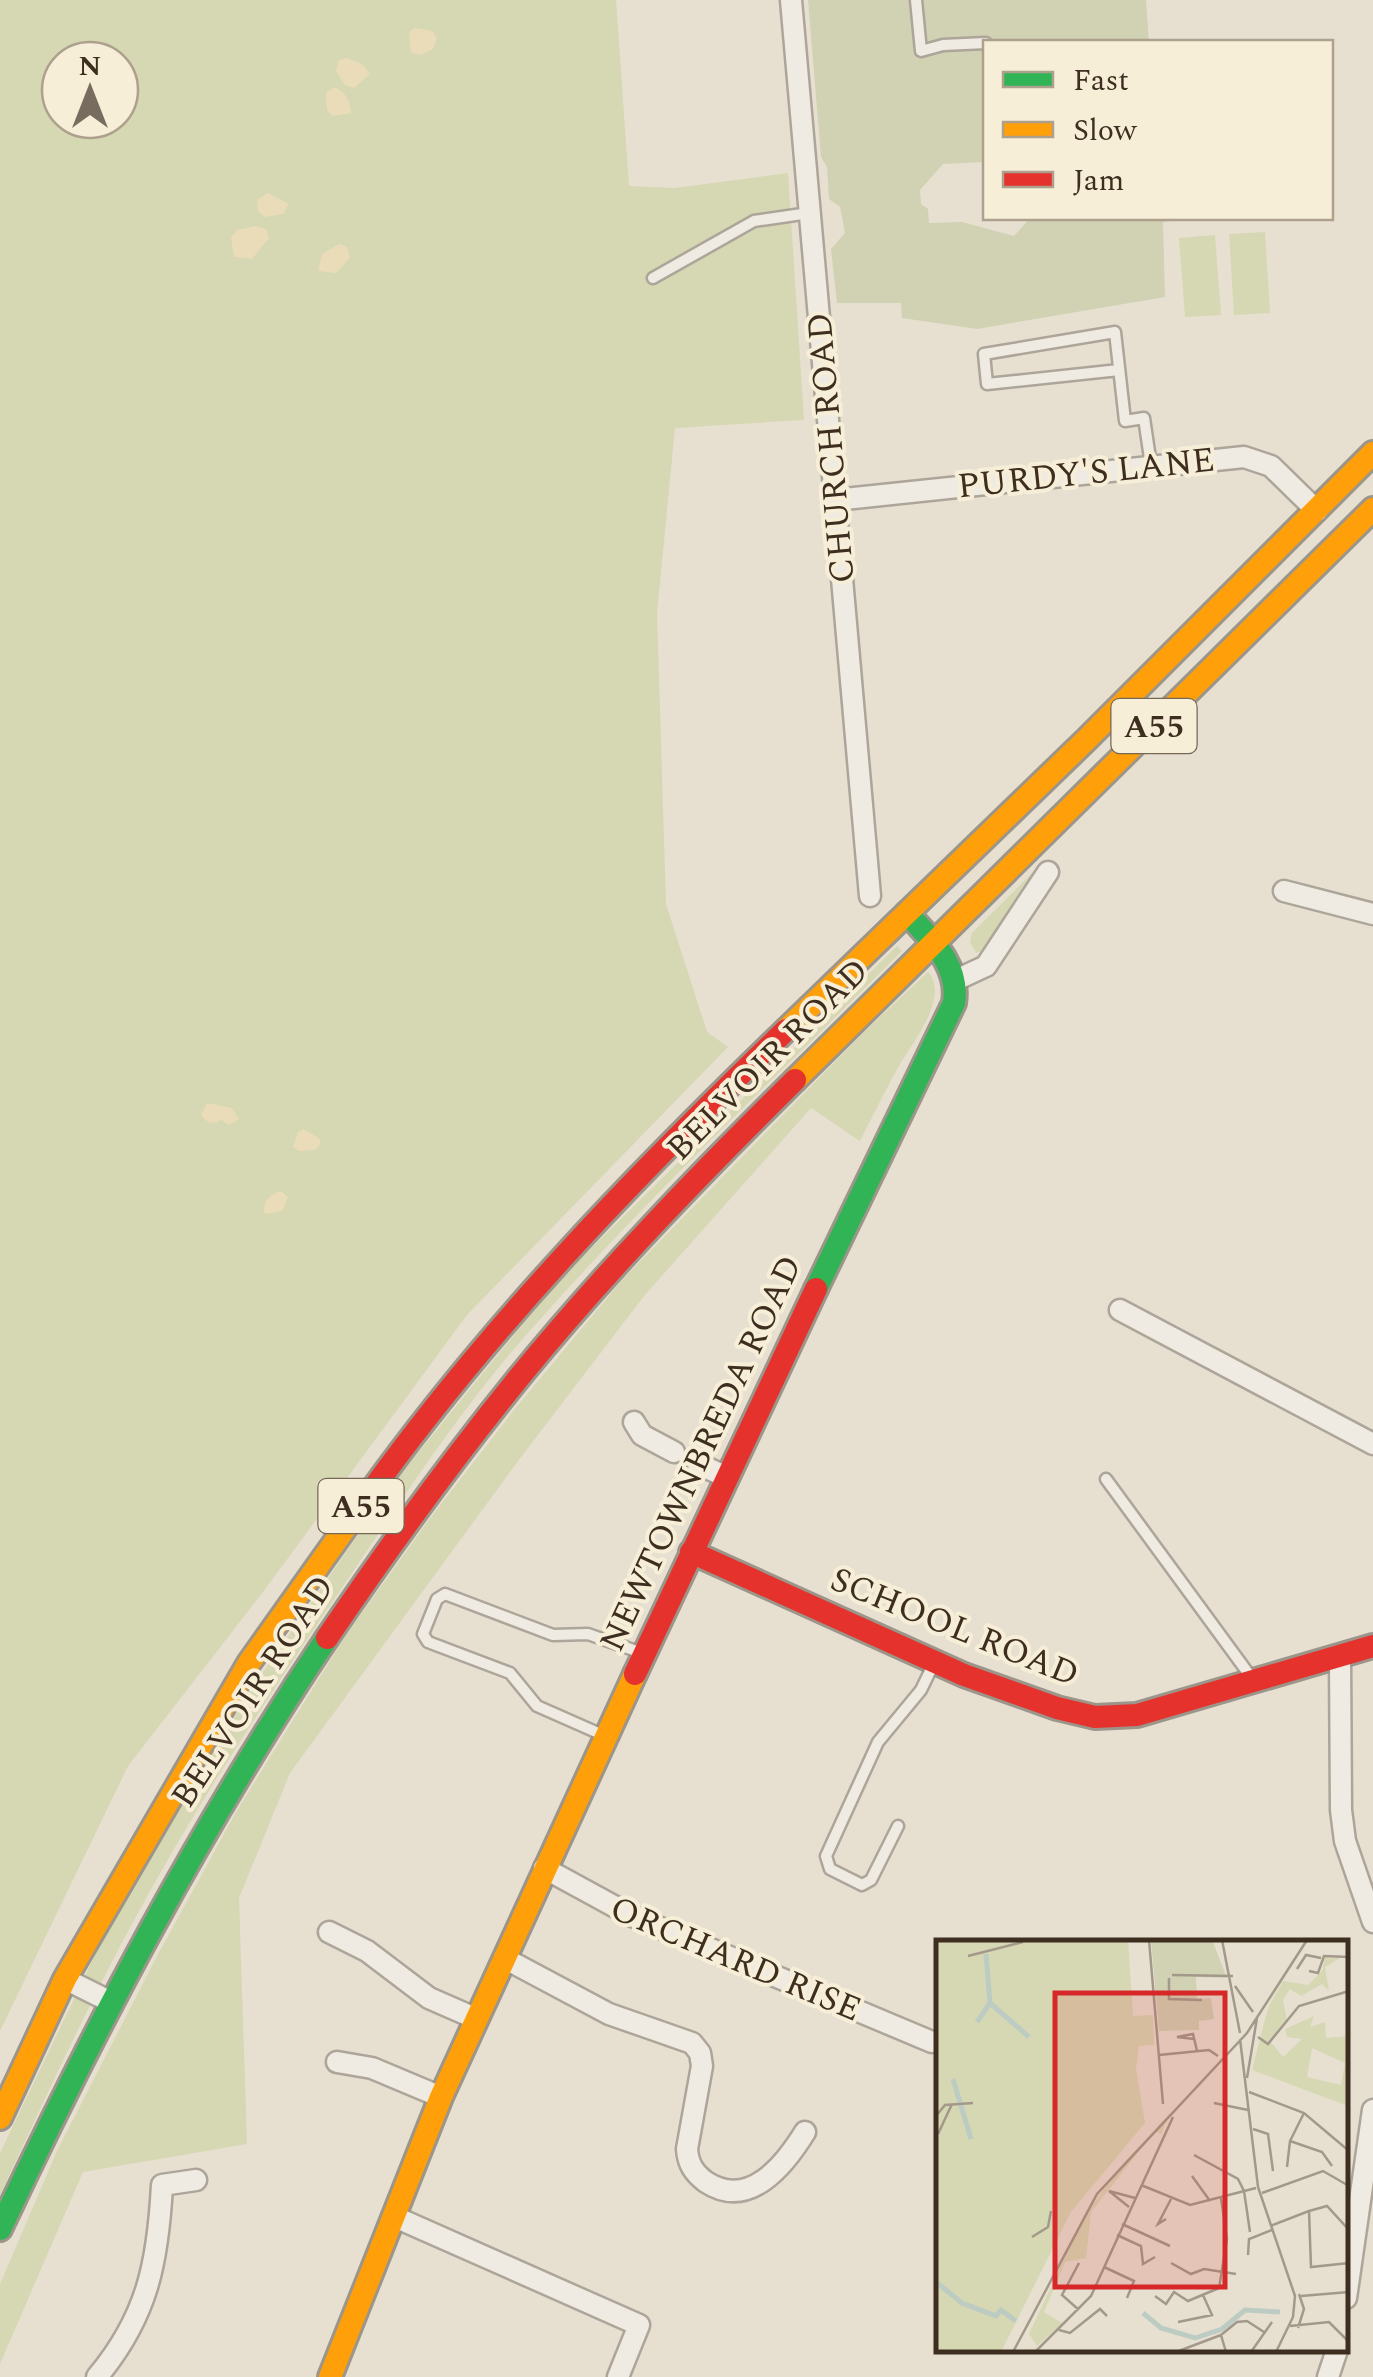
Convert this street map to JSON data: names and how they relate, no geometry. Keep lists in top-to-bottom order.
{
  "streets": {
    "main road": [
      "A55",
      "BELVOIR ROAD",
      "NEWTOWNBREDA ROAD",
      "SCHOOL ROAD"
    ],
    "street": ["CHURCH ROAD", "PURDY'S LANE", "ORCHARD RISE"]
  },
  "crossings": [
    ["CHURCH ROAD", "PURDY'S LANE"],
    ["PURDY'S LANE", "A55"],
    ["A55", "BELVOIR ROAD"],
    ["NEWTOWNBREDA ROAD", "SCHOOL ROAD"],
    ["NEWTOWNBREDA ROAD", "ORCHARD RISE"]
  ],
  "legend": ["Fast", "Slow", "Jam"],
  "north": "top"
}
